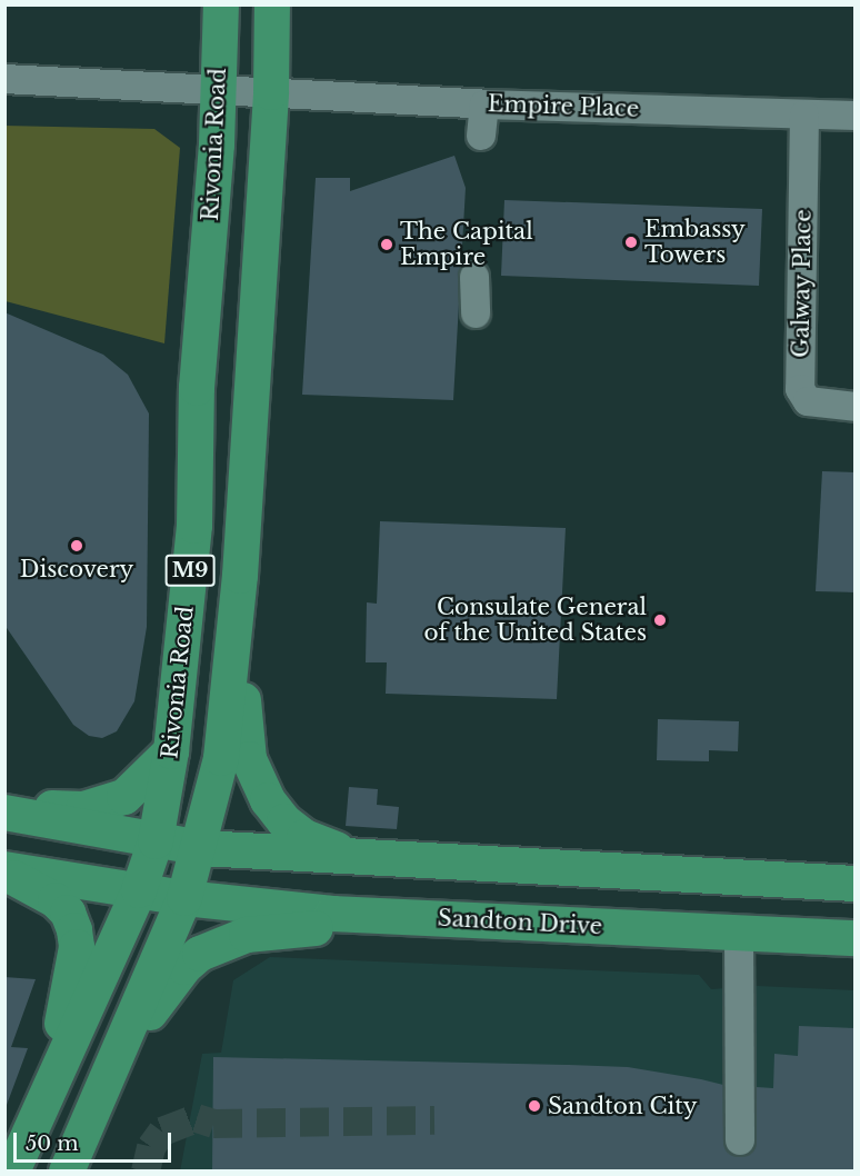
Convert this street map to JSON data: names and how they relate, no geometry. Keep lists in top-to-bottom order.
{
  "streets": {
    "main road": ["Rivonia Road", "M9", "Sandton Drive"],
    "street": ["Empire Place", "Galway Place"]
  },
  "crossings": [
    ["Empire Place", "Rivonia Road"],
    ["Empire Place", "Galway Place"],
    ["Empire Place", "M9"],
    ["Rivonia Road", "Sandton Drive"],
    ["M9", "Sandton Drive"]
  ],
  "places": [
    "Embassy Towers",
    "The Capital Empire",
    "Discovery",
    "Consulate General of the United States",
    "Sandton City"
  ],
  "scale_bar": "50 m"
}
